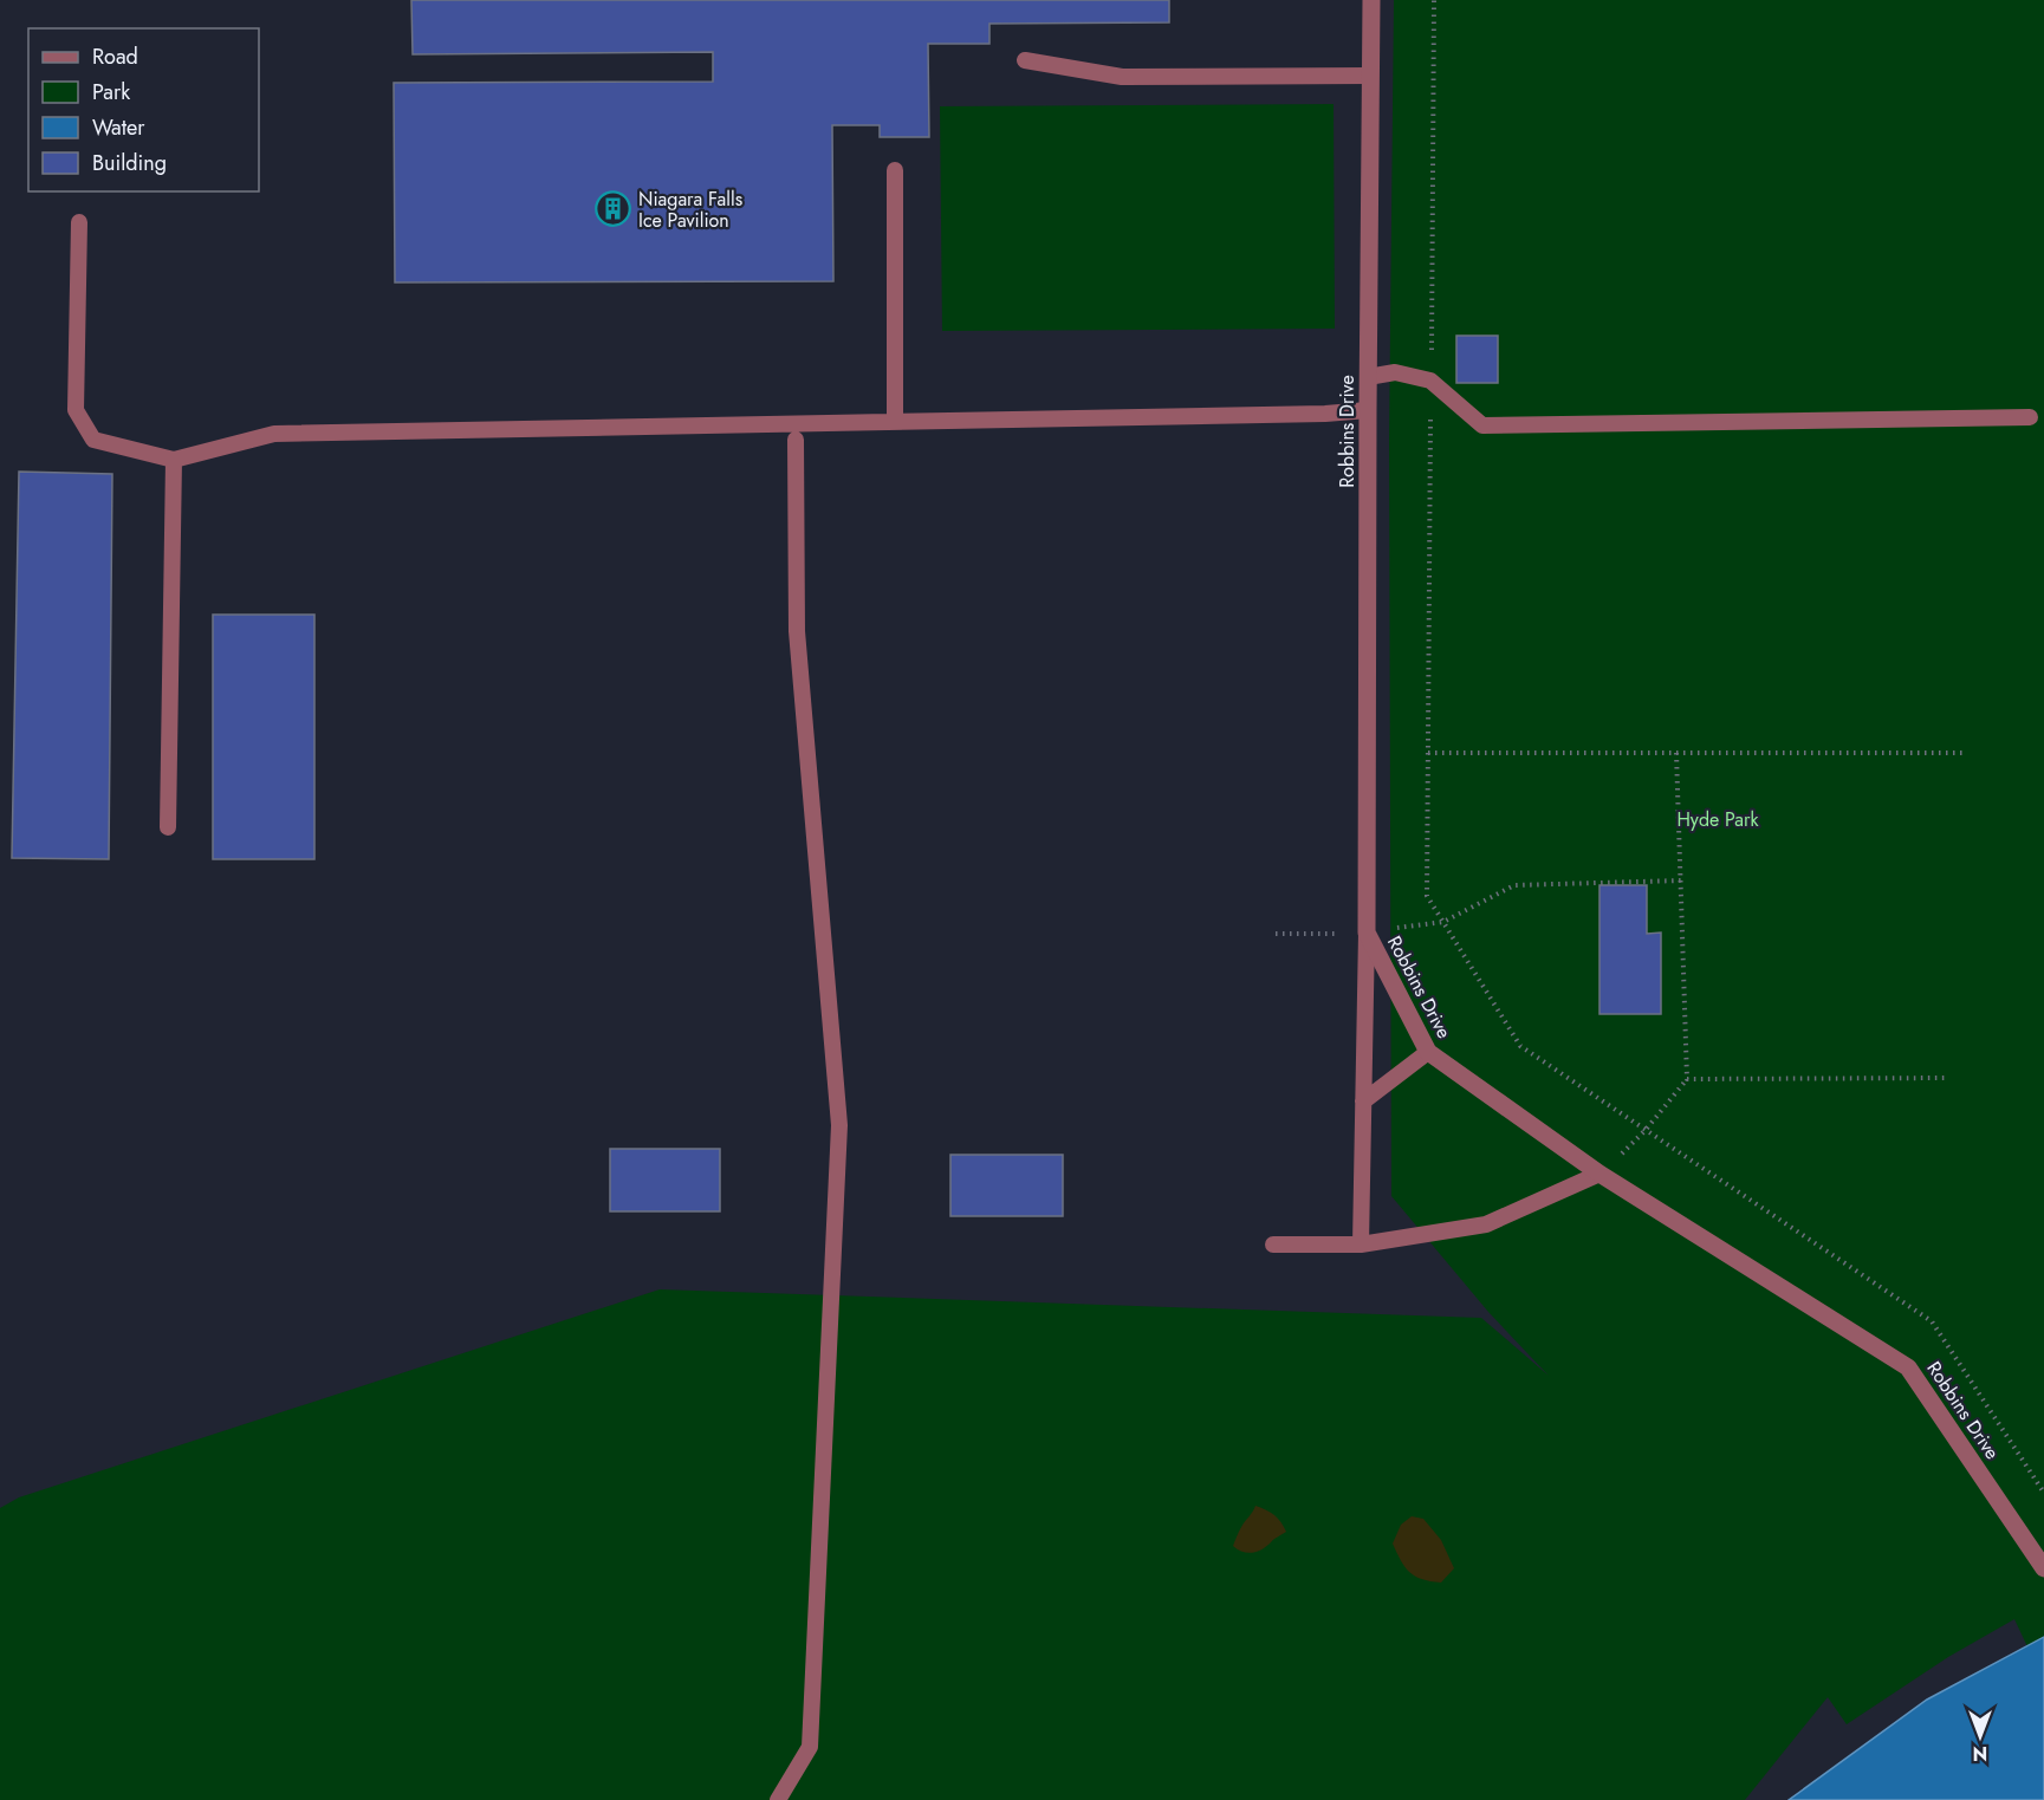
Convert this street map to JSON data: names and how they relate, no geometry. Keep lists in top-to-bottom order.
{
  "streets": {
    "street": ["Robbins Drive"]
  },
  "parks": ["Hyde Park"],
  "places": {
    "building": ["Niagara Falls Ice Pavilion"]
  },
  "legend": [
    "Road",
    "Park",
    "Water",
    "Building"
  ],
  "north": "bottom"
}
